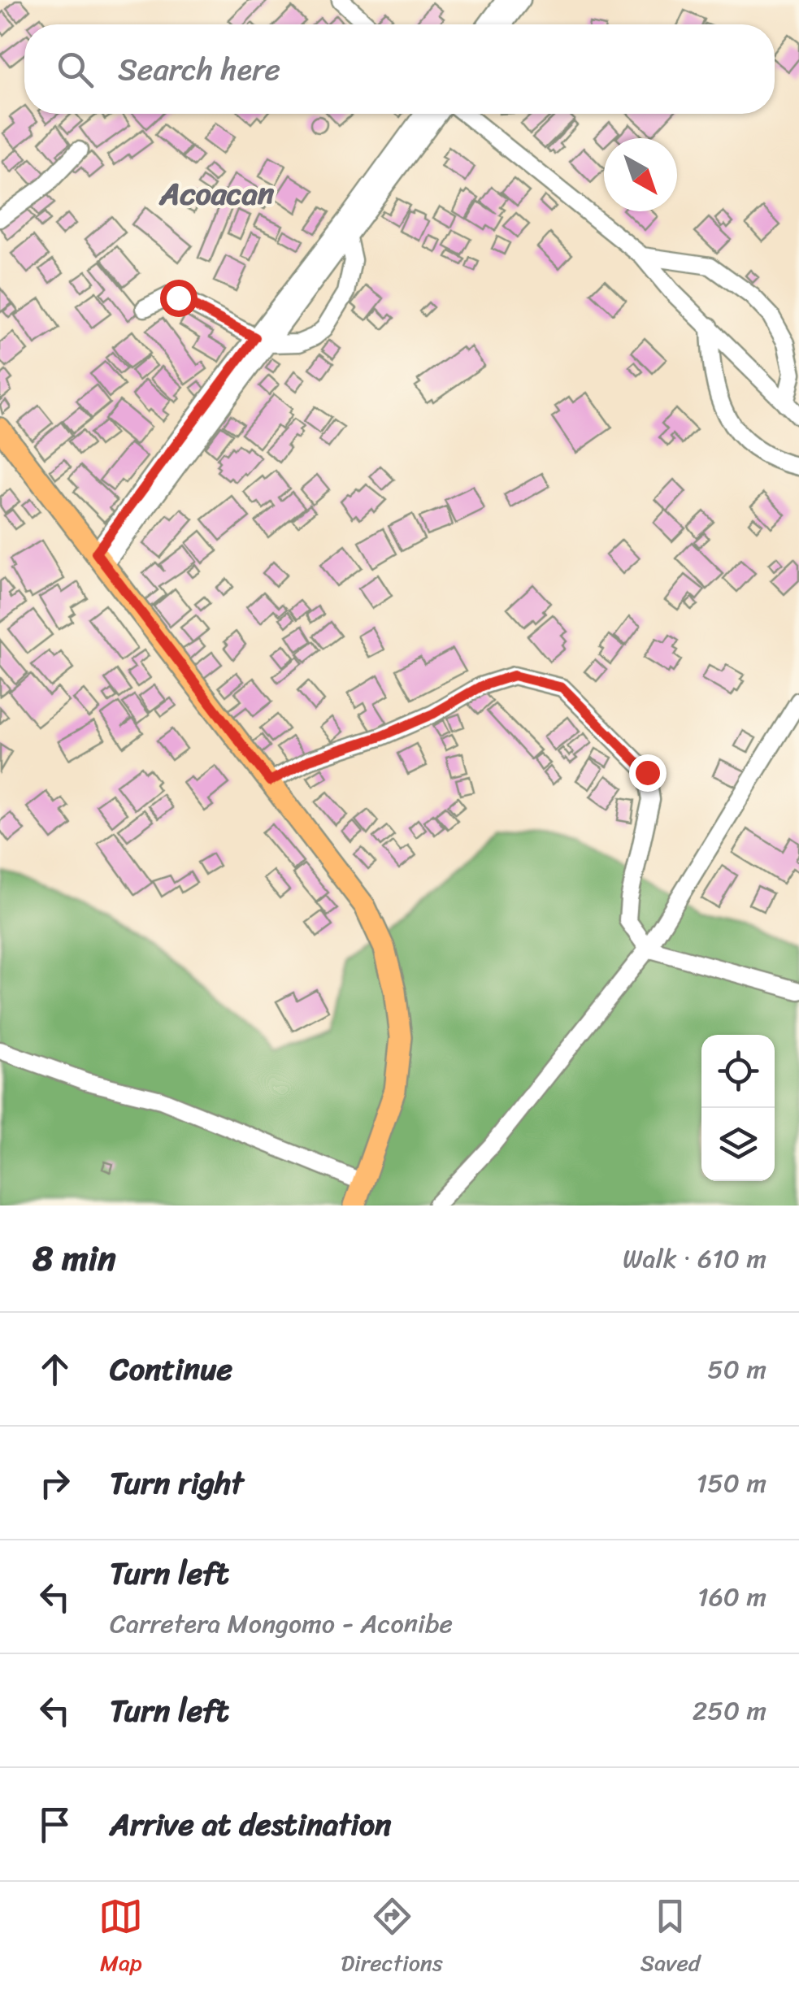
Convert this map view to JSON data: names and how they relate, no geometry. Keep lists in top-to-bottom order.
{
  "districts": ["Acoacan"],
  "north": "bottom right",
  "page": {
    "search": "Search here",
    "heading": ["8 min", "Walk · 610 m"],
    "list": [
      ["Continue", "50 m"],
      ["Turn right", "150 m"],
      ["Turn left", "Carretera Mongomo - Aconibe", "160 m"],
      ["Turn left", "250 m"],
      "Arrive at destination"
    ],
    "nav": ["Map", "Directions", "Saved"]
  }
}
